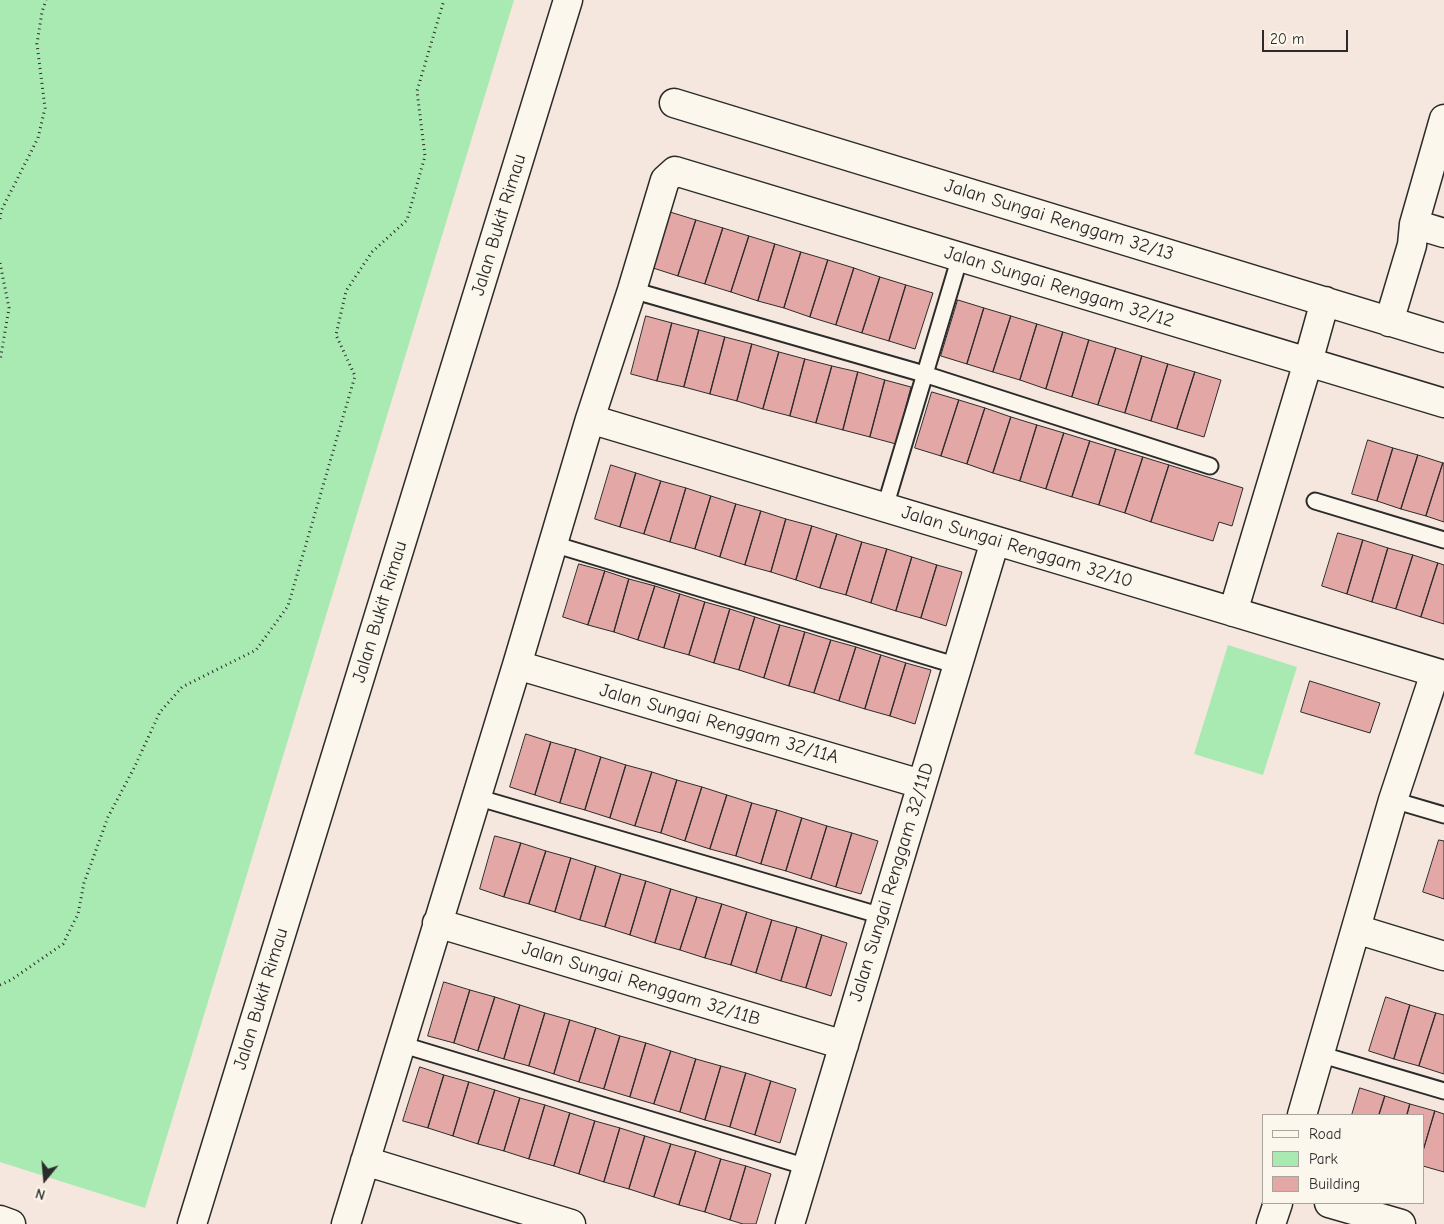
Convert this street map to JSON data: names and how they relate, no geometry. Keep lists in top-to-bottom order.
{
  "streets": {
    "street": [
      "Jalan Sungai Renggam 32/13",
      "Jalan Bukit Rimau",
      "Jalan Sungai Renggam 32/12",
      "Jalan Sungai Renggam 32/10",
      "Jalan Sungai Renggam 32/11A",
      "Jalan Sungai Renggam 32/11D",
      "Jalan Sungai Renggam 32/11B"
    ]
  },
  "crossings": [
    ["Jalan Sungai Renggam 32/10", "Jalan Sungai Renggam 32/11D"],
    ["Jalan Sungai Renggam 32/11A", "Jalan Sungai Renggam 32/11D"],
    ["Jalan Sungai Renggam 32/11D", "Jalan Sungai Renggam 32/11B"]
  ],
  "legend": ["Road", "Park", "Building"],
  "scale_bar": "20 m",
  "north": "bottom"
}
